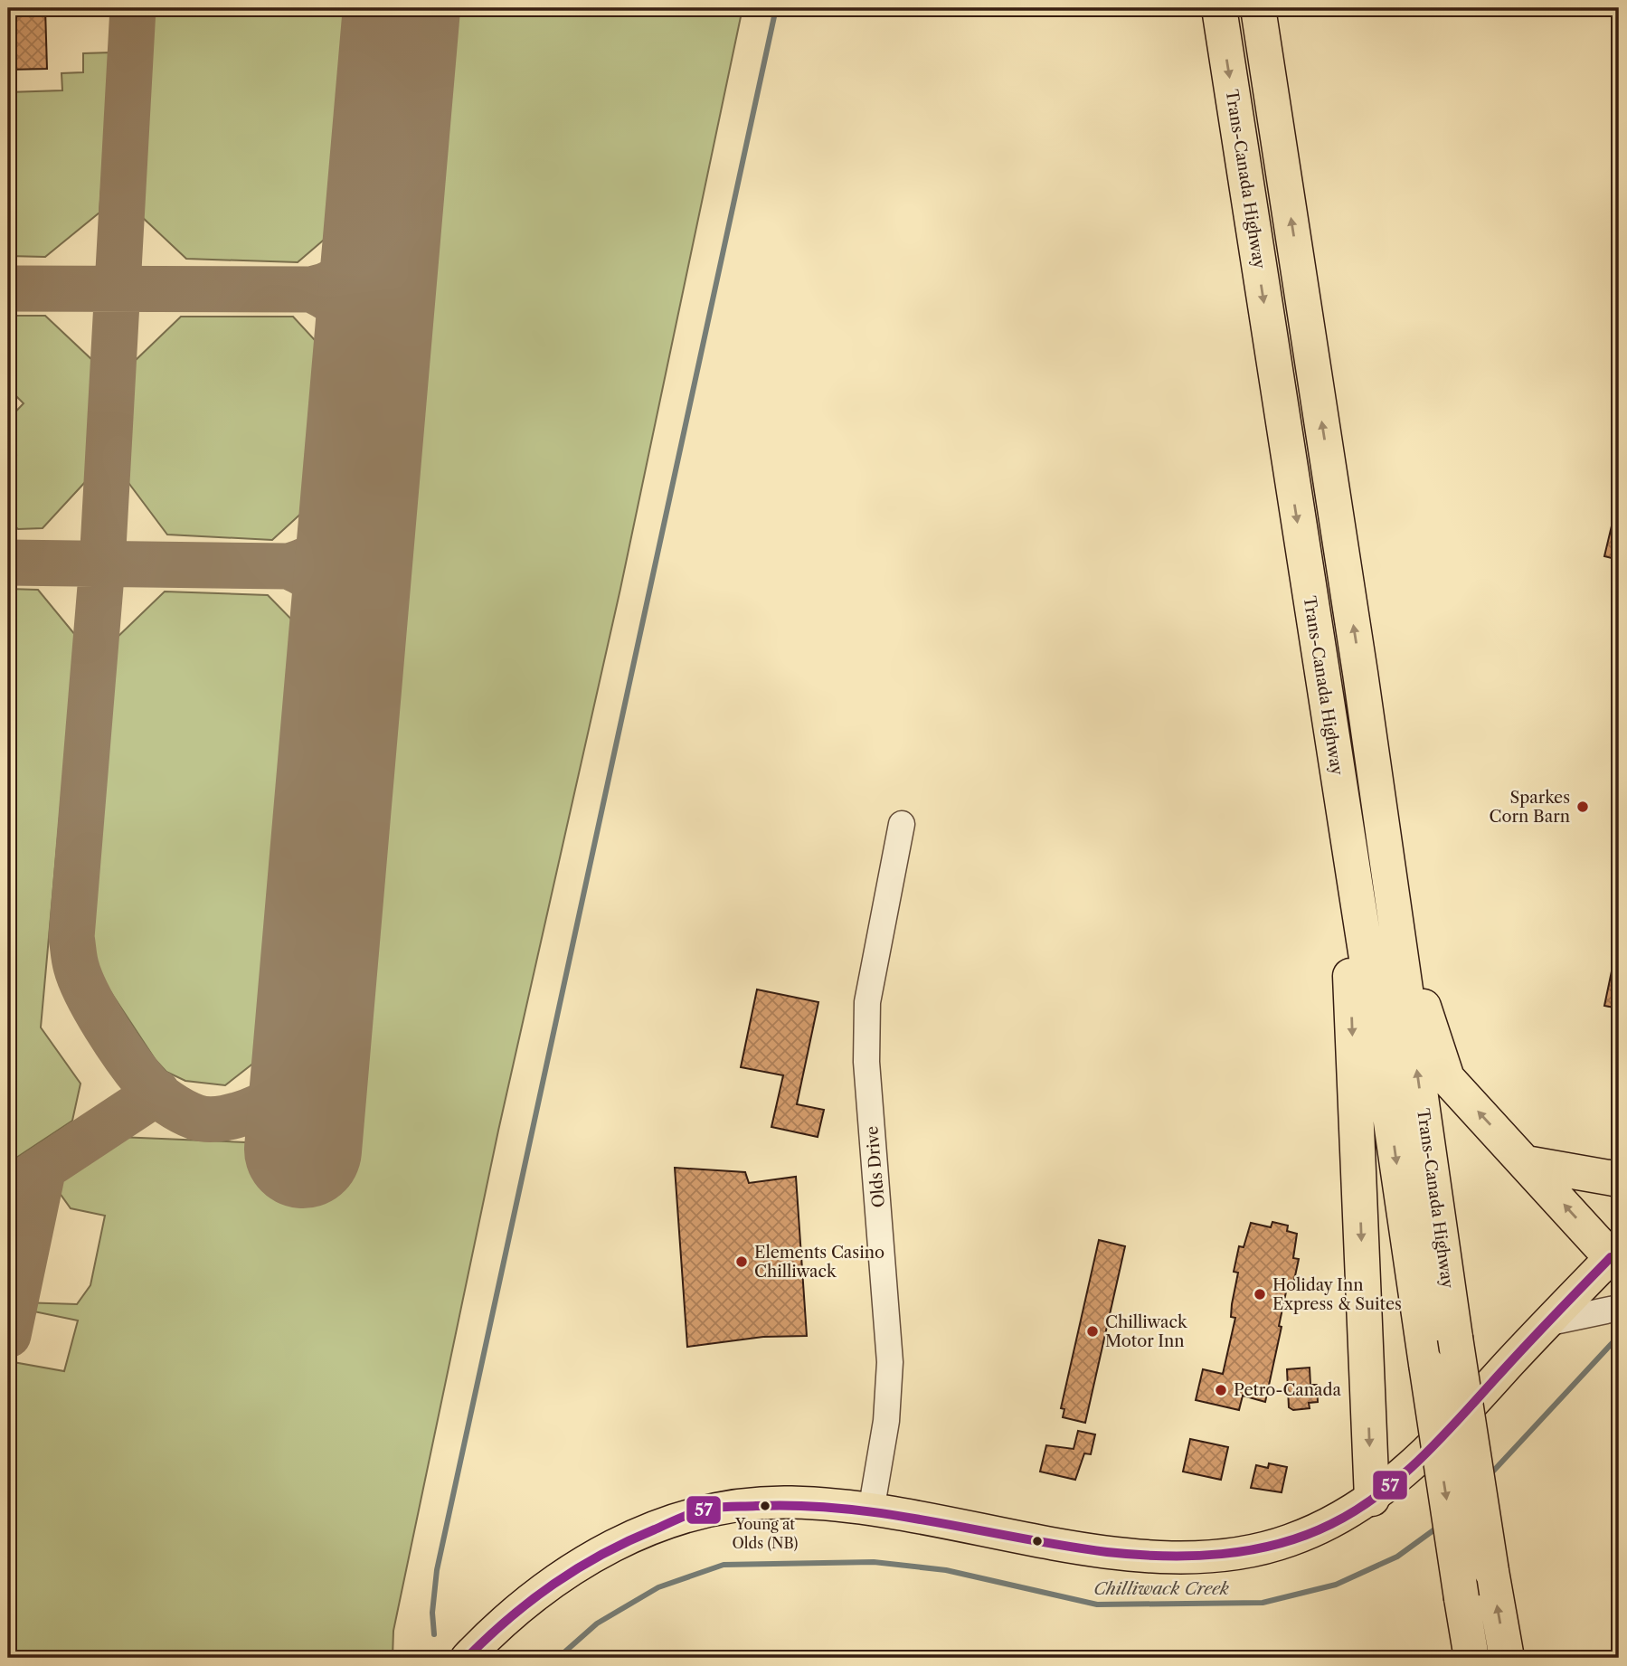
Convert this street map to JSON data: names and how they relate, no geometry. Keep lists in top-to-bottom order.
{
  "streets": {
    "highway": ["Trans-Canada Highway"],
    "street": ["Olds Drive"]
  },
  "water": ["Chilliwack Creek"],
  "places": [
    "Sparkes Corn Barn",
    "Elements Casino Chilliwack",
    "Holiday Inn Express & Suites",
    "Chilliwack Motor Inn",
    "Petro-Canada",
    "Young at Olds (NB)"
  ],
  "lines": ["transit line 57"]
}
